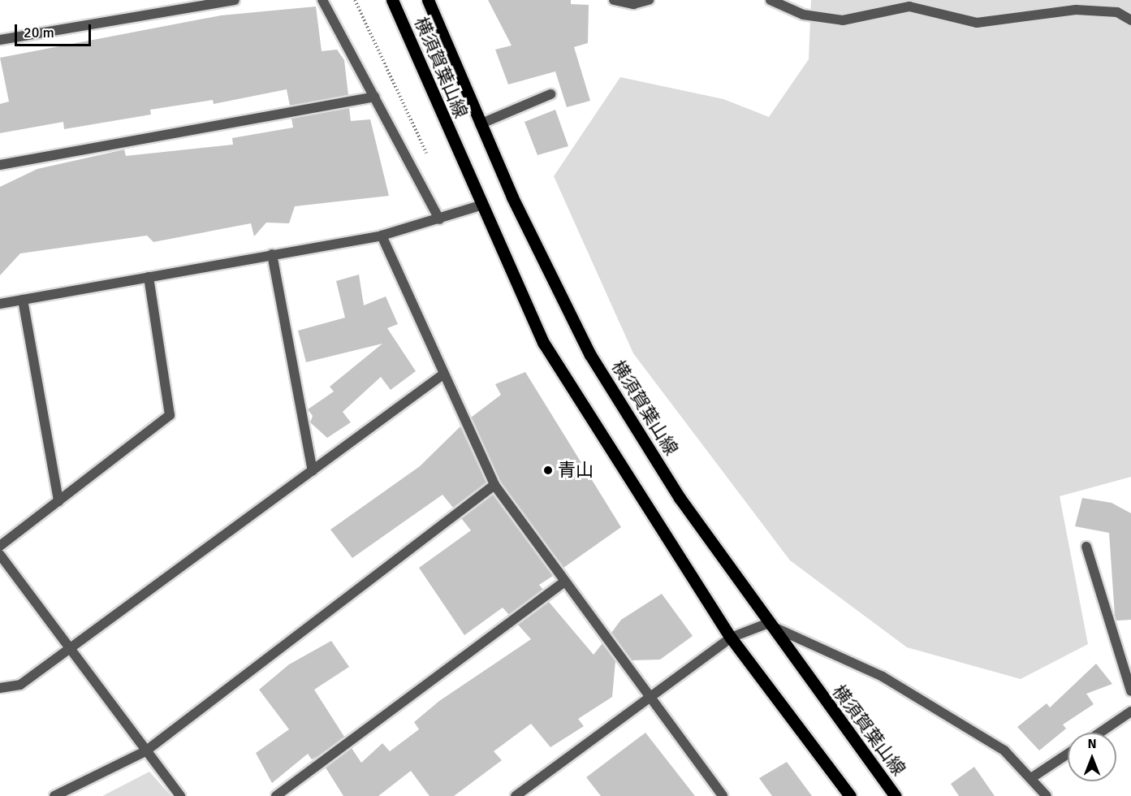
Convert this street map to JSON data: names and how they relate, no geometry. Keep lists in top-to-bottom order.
{
  "streets": {
    "main road": ["横須賀葉山線"]
  },
  "places": ["青山"],
  "scale_bar": "20 m",
  "north": "top"
}
